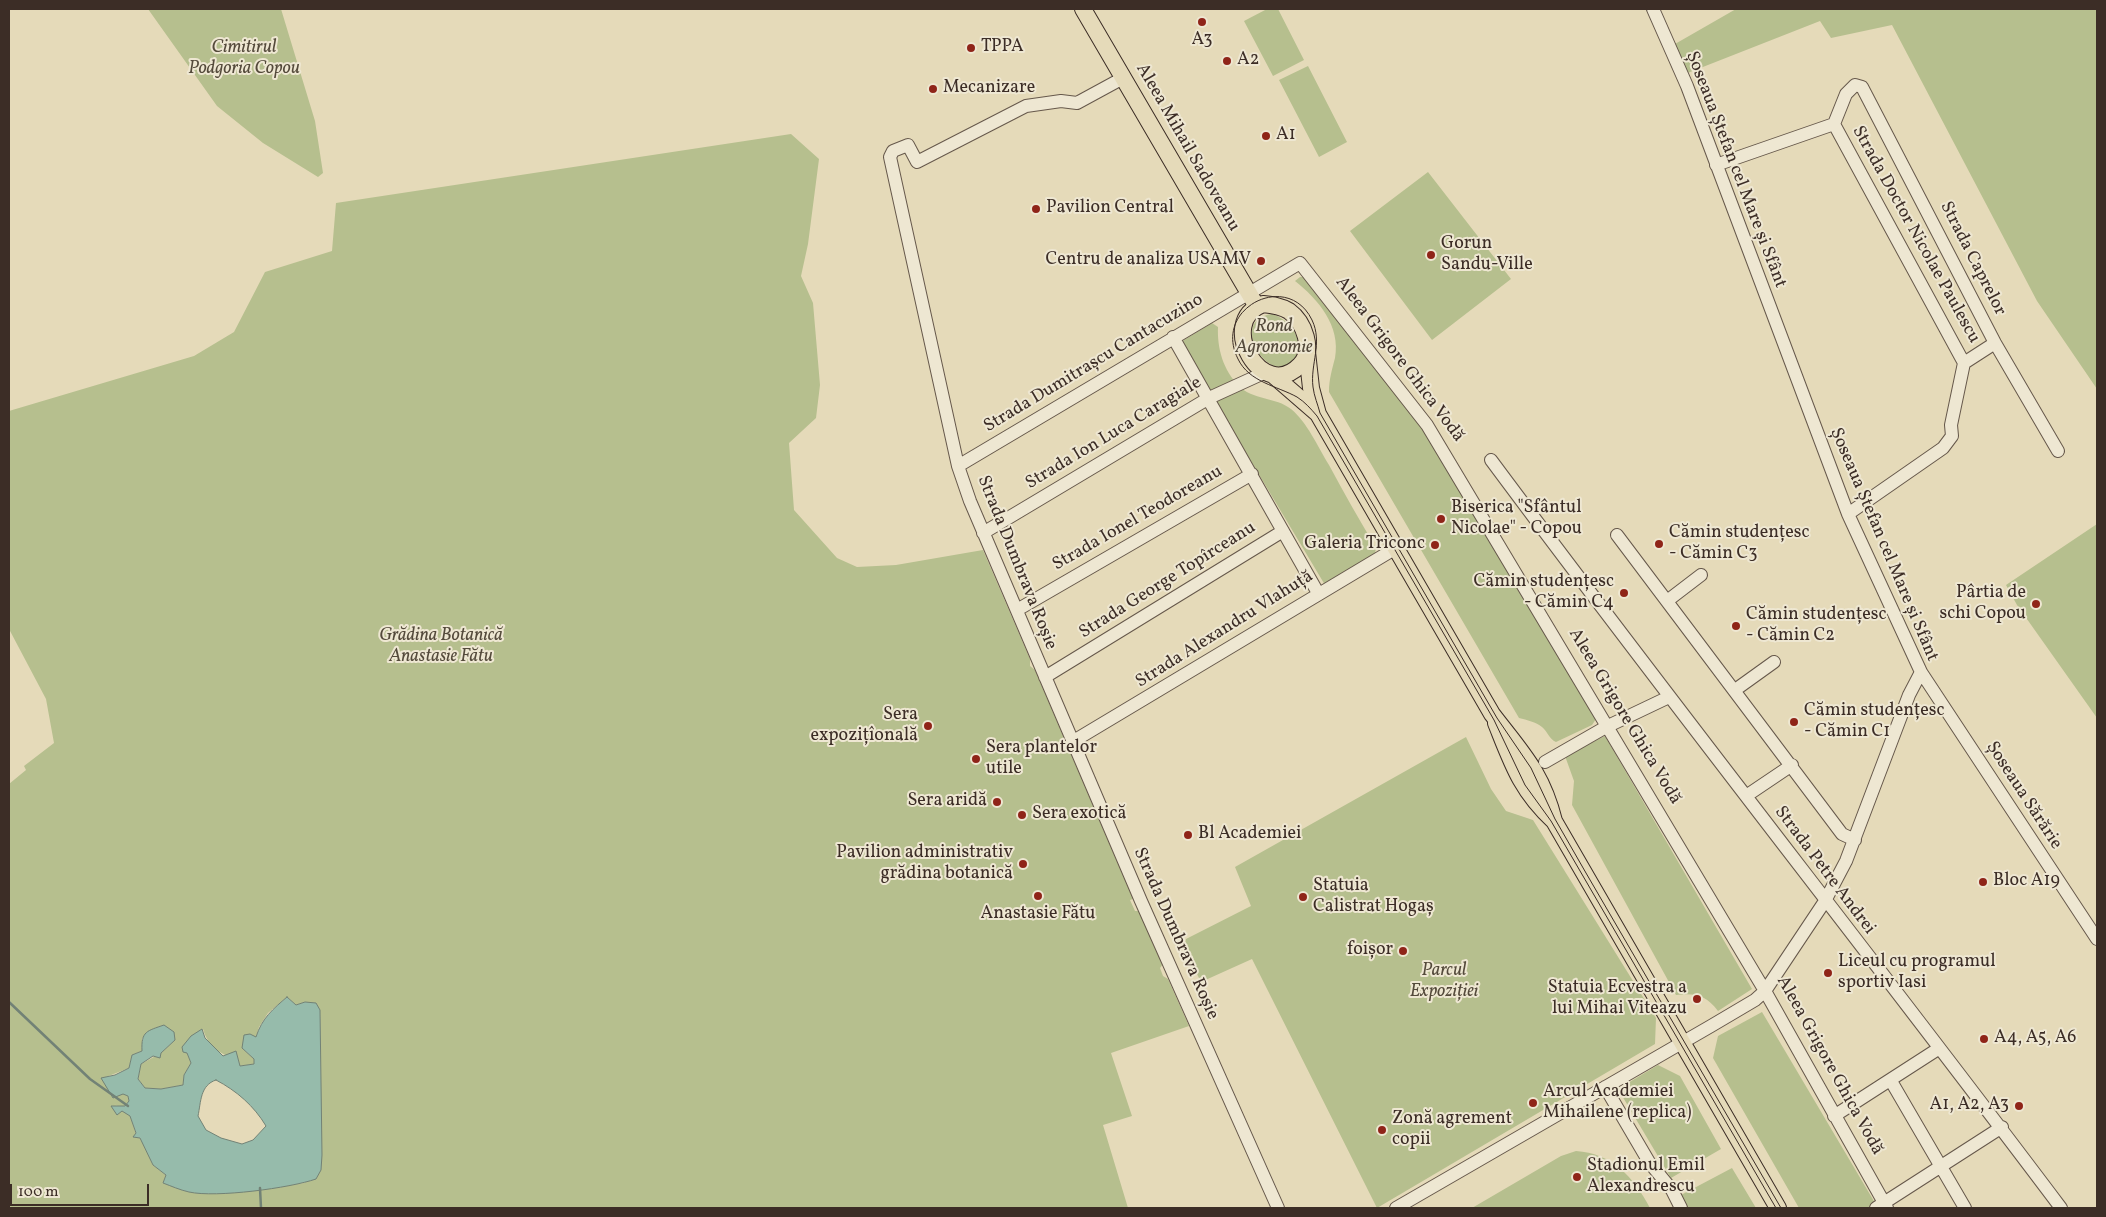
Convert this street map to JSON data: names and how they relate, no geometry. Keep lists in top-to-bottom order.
{
  "streets": {
    "main road": ["Aleea Mihail Sadoveanu"],
    "street": [
      "Șoseaua Ștefan cel Mare și Sfânt",
      "Strada Doctor Nicolae Paulescu",
      "Strada Caprelor",
      "Aleea Grigore Ghica Vodă",
      "Strada Dumitrașcu Cantacuzino",
      "Strada Ion Luca Caragiale",
      "Strada Ionel Teodoreanu",
      "Strada Dumbrava Roșie",
      "Strada George Topîrceanu",
      "Strada Alexandru Vlahuță",
      "Șoseaua Sărărie",
      "Strada Petre Andrei"
    ]
  },
  "crossings": [
    ["Aleea Mihail Sadoveanu", "Strada Dumitrașcu Cantacuzino"],
    ["Aleea Mihail Sadoveanu", "Strada Ion Luca Caragiale"],
    ["Aleea Mihail Sadoveanu", "Strada Dumbrava Roșie"],
    ["Șoseaua Ștefan cel Mare și Sfânt", "Aleea Grigore Ghica Vodă"],
    ["Șoseaua Ștefan cel Mare și Sfânt", "Șoseaua Sărărie"],
    ["Șoseaua Ștefan cel Mare și Sfânt", "Strada Petre Andrei"],
    ["Strada Doctor Nicolae Paulescu", "Strada Caprelor"],
    ["Aleea Grigore Ghica Vodă", "Strada Dumitrașcu Cantacuzino"],
    ["Strada Dumitrașcu Cantacuzino", "Strada Ion Luca Caragiale"],
    ["Strada Dumitrașcu Cantacuzino", "Strada Dumbrava Roșie"],
    ["Strada Ion Luca Caragiale", "Strada Dumbrava Roșie"],
    ["Strada Ionel Teodoreanu", "Strada Dumbrava Roșie"],
    ["Strada Dumbrava Roșie", "Strada George Topîrceanu"],
    ["Strada Dumbrava Roșie", "Strada Alexandru Vlahuță"]
  ],
  "parks": [
    "Cimitirul Podgoria Copou",
    "Rond Agronomie",
    "Grădina Botanică Anastasie Fătu",
    "Parcul Expoziției"
  ],
  "places": [
    "A3",
    "TPPA",
    "A2",
    "Mecanizare",
    "A1",
    "Pavilion Central",
    "Gorun Sandu-Ville",
    "Centru de analiza USAMV",
    "Biserica \"Sfântul Nicolae\" - Copou",
    "Cămin studențesc - Cămin C3",
    "Galeria Triconc",
    "Cămin studențesc - Cămin C4",
    "Pârtia de schi Copou",
    "Cămin studențesc - Cămin C2",
    "Cămin studențesc - Cămin C1",
    "Sera expozițîonală",
    "Sera plantelor utile",
    "Sera aridă",
    "Sera exotică",
    "Bl Academiei",
    "Pavilion administrativ grădina botanică",
    "Bloc A19",
    "Anastasie Fătu",
    "Statuia Calistrat Hogaș",
    "foișor",
    "Liceul cu programul sportiv Iasi",
    "Statuia Ecvestra a lui Mihai Viteazu",
    "A4, A5, A6",
    "Arcul Academiei Mihailene (replica)",
    "A1, A2, A3",
    "Zonă agrement copii",
    "Stadionul Emil Alexandrescu"
  ],
  "scale_bar": "100 m"
}
